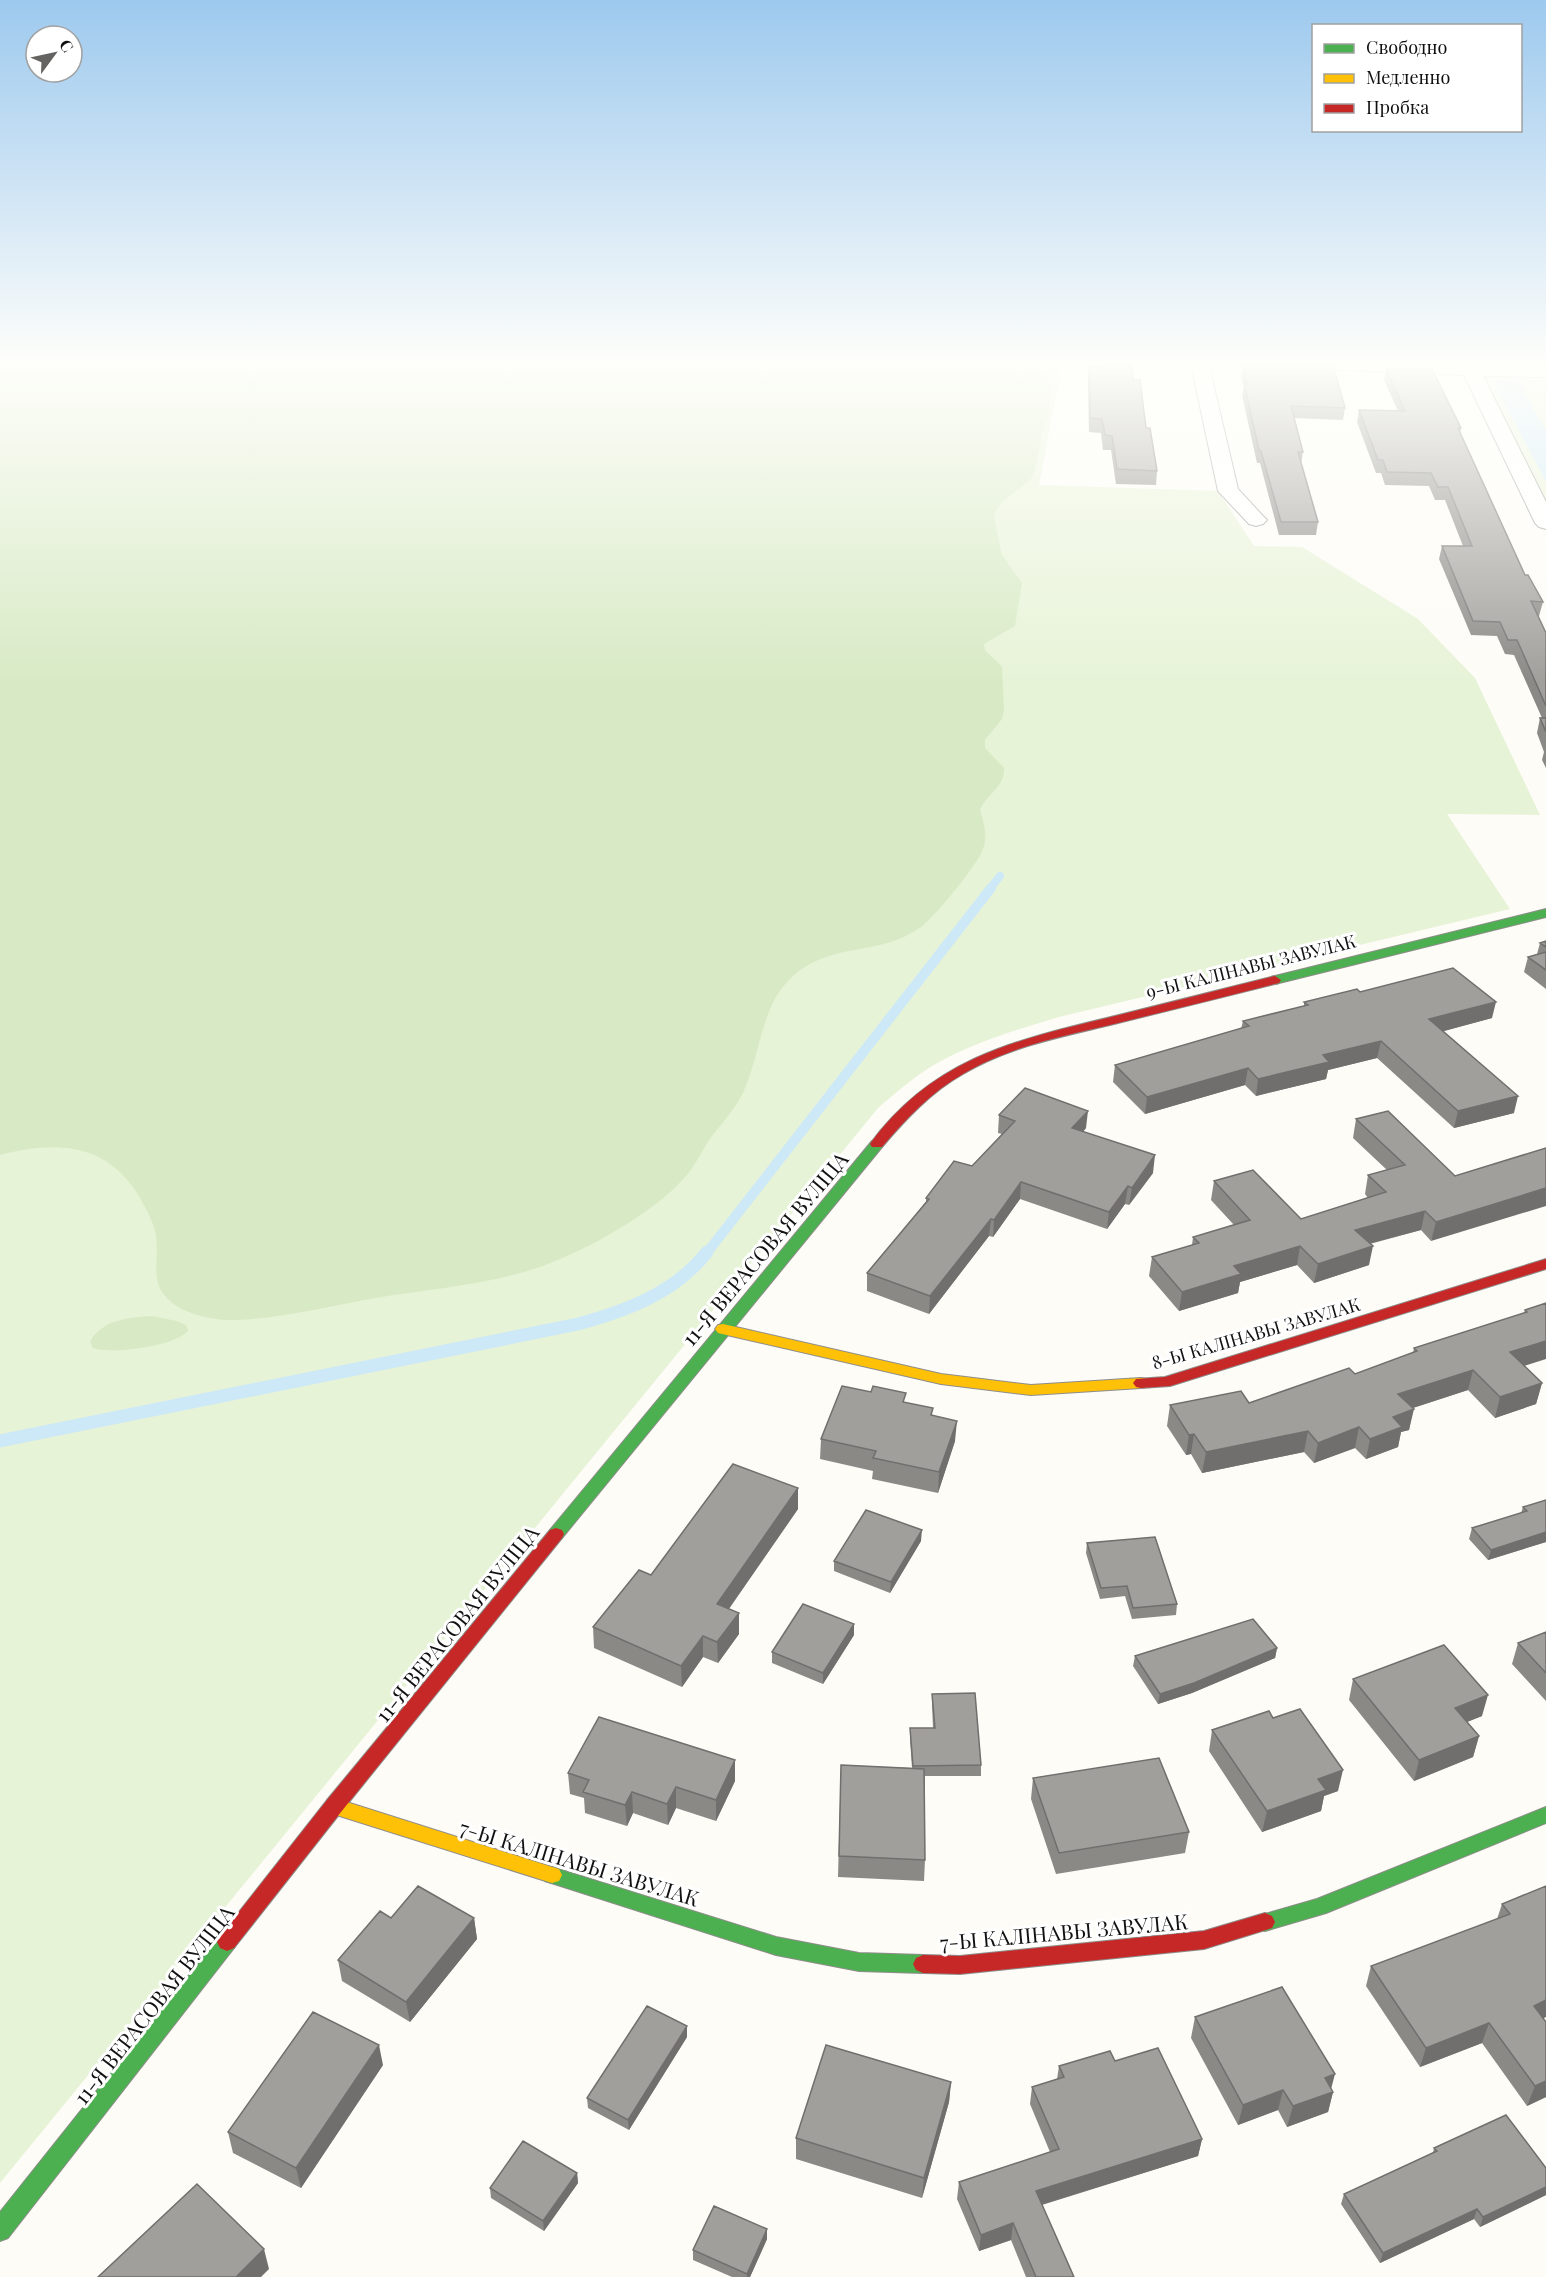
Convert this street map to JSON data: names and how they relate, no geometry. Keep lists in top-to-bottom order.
{
  "streets": {
    "street": [
      "9-Ы КАЛІНАВЫ ЗАВУЛАК",
      "11-Я ВЕРАСОВАЯ ВУЛІЦА",
      "8-Ы КАЛІНАВЫ ЗАВУЛАК",
      "7-Ы КАЛІНАВЫ ЗАВУЛАК"
    ]
  },
  "crossings": [
    ["9-Ы КАЛІНАВЫ ЗАВУЛАК", "11-Я ВЕРАСОВАЯ ВУЛІЦА"],
    ["11-Я ВЕРАСОВАЯ ВУЛІЦА", "8-Ы КАЛІНАВЫ ЗАВУЛАК"],
    ["11-Я ВЕРАСОВАЯ ВУЛІЦА", "7-Ы КАЛІНАВЫ ЗАВУЛАК"]
  ],
  "legend": ["Свободно", "Медленно", "Пробка"],
  "north": "top right"
}
